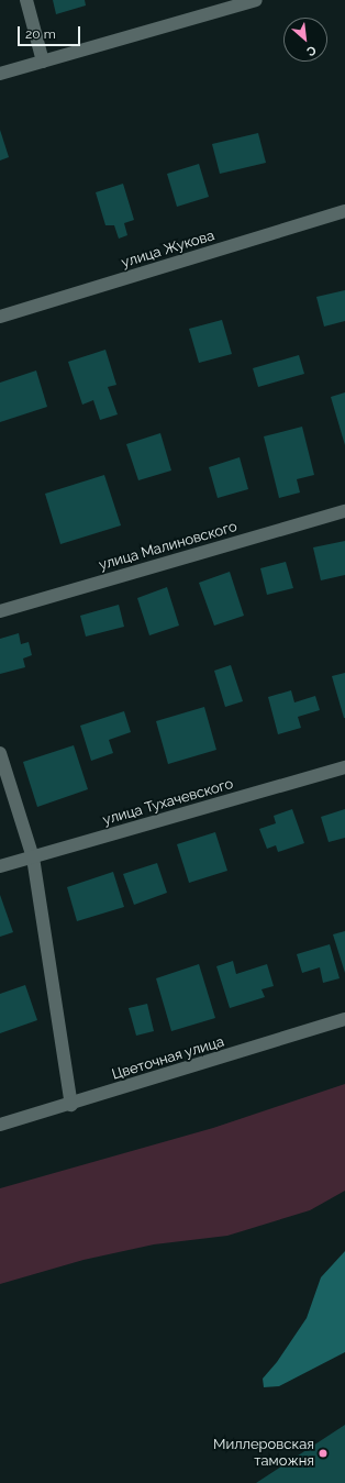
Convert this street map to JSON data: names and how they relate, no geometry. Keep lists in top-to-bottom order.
{
  "streets": {
    "street": [
      "улица Жукова",
      "улица Малиновского",
      "улица Тухачевского",
      "Цветочная улица"
    ]
  },
  "places": ["Миллеровская таможня"],
  "scale_bar": "20 m",
  "north": "bottom right"
}
